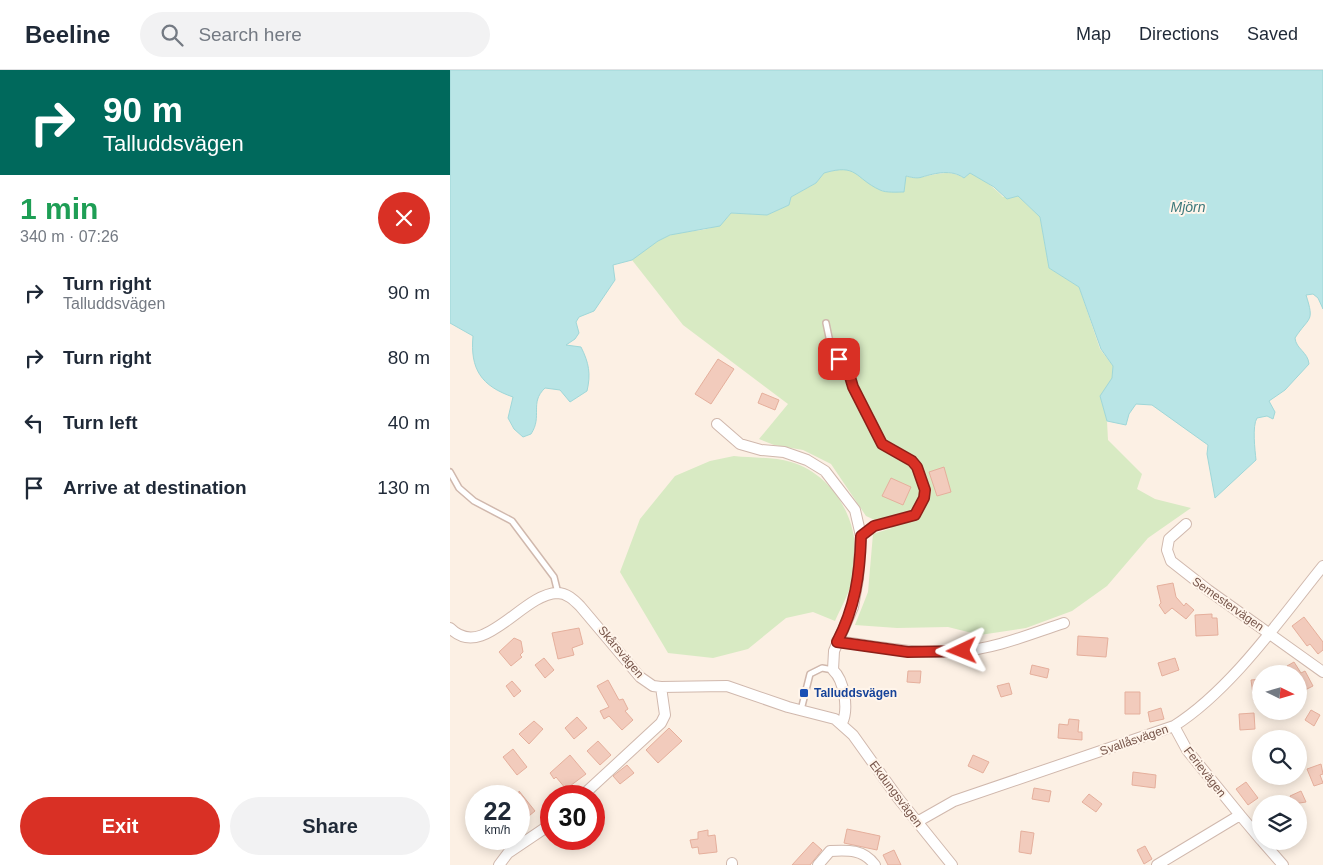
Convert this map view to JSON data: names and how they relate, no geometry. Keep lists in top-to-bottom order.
{
  "streets": {
    "street": [
      "Semestervägen",
      "Skårsvägen",
      "Svallåsvägen",
      "Ferievägen",
      "Ekdungsvägen"
    ]
  },
  "crossings": [
    ["Semestervägen", "Svallåsvägen"],
    ["Svallåsvägen", "Ferievägen"],
    ["Svallåsvägen", "Ekdungsvägen"]
  ],
  "water": ["Mjörn"],
  "places": {
    "transit": ["Talluddsvägen"]
  },
  "north": "right",
  "page": {
    "header": "Beeline",
    "search": "Search here",
    "nav": ["Map", "Directions", "Saved"],
    "turn": ["90 m", "Talluddsvägen"],
    "heading": ["1 min", "340 m · 07:26"],
    "list": [
      {
        "name": "Turn right",
        "note": "Talluddsvägen",
        "value": "90 m"
      },
      {
        "name": "Turn right",
        "value": "80 m"
      },
      {
        "name": "Turn left",
        "value": "40 m"
      },
      {
        "name": "Arrive at destination",
        "value": "130 m"
      }
    ],
    "speed": "22 km/h",
    "limit": "30",
    "buttons": ["Exit", "Share"]
  }
}
